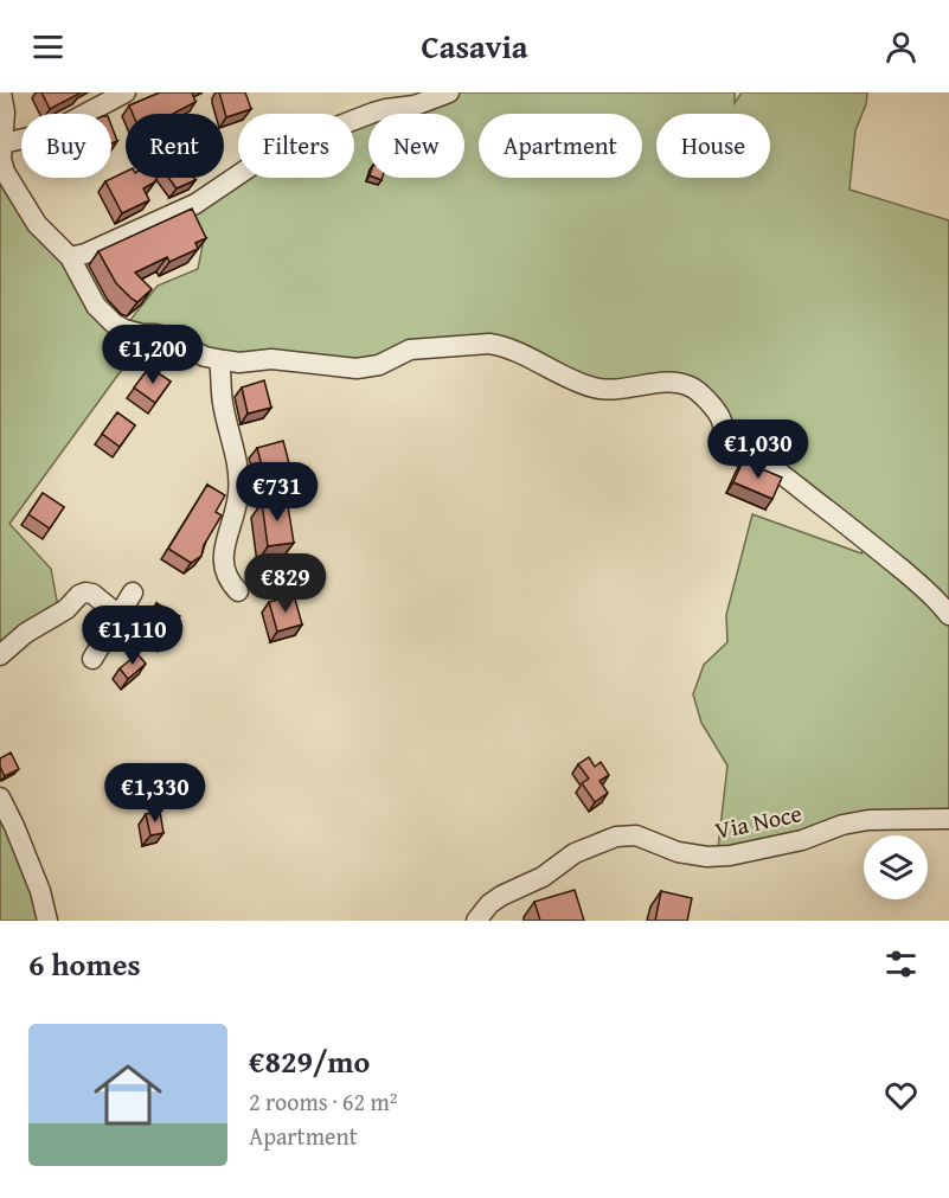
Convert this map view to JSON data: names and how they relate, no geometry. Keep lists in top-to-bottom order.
{
  "streets": {
    "street": ["Via Noce"]
  },
  "page": {
    "header": "Casavia",
    "chip": [
      "Buy",
      "Rent",
      "Filters",
      "New",
      "Apartment",
      "House"
    ],
    "price": [
      "€1,200",
      "€1,030",
      "€731",
      "€829",
      "€1,110",
      "€1,330"
    ],
    "heading": "6 homes",
    "list": [
      {
        "name": "€829/mo",
        "note": "2 rooms · 62 m² · Apartment"
      }
    ]
  }
}
